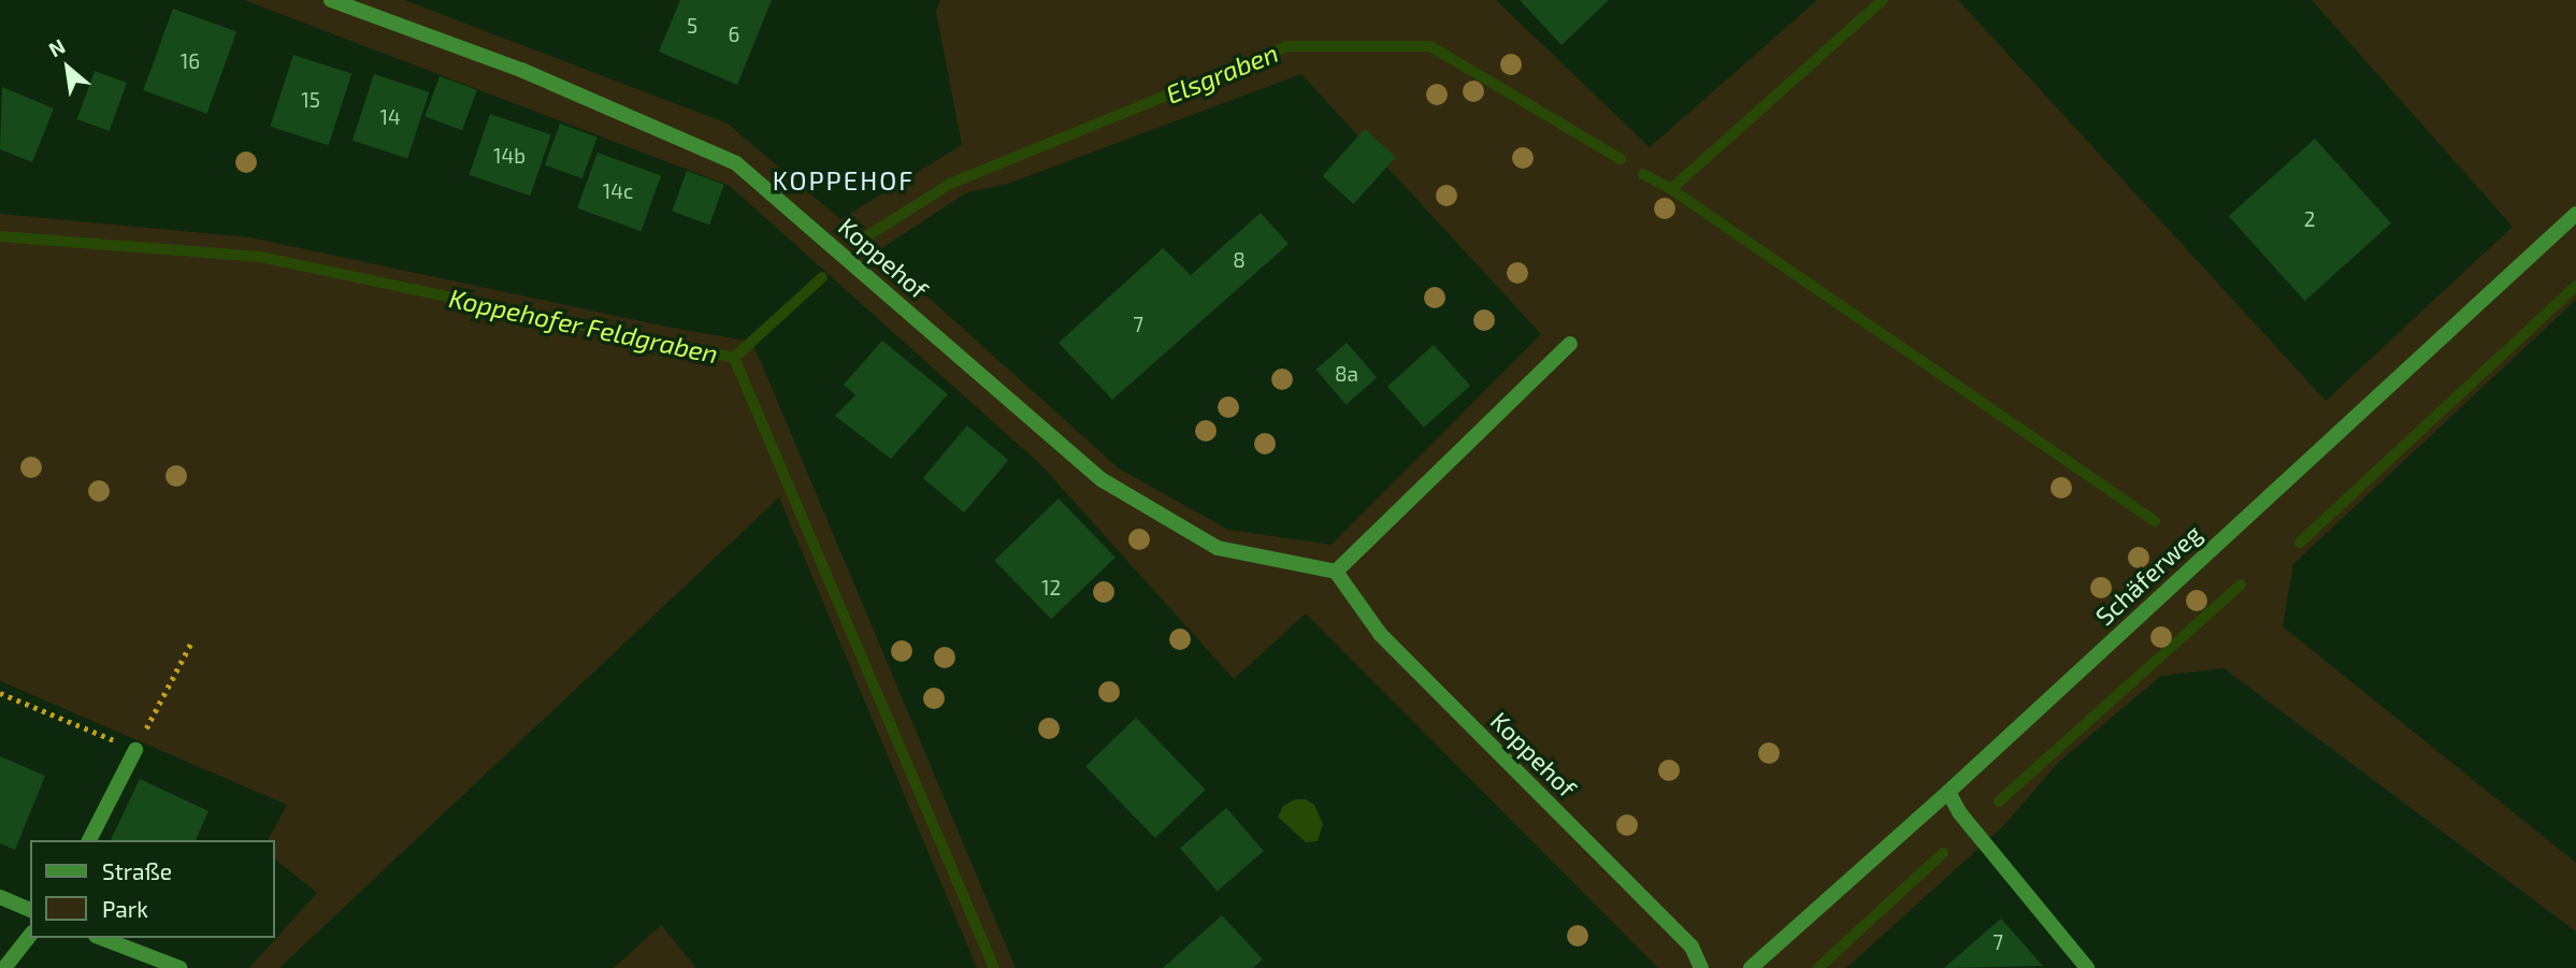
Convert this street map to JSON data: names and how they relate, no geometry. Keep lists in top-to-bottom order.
{
  "streets": {
    "street": ["Koppehof", "Schäferweg"]
  },
  "districts": ["KOPPEHOF"],
  "water": ["Elsgraben", "Koppehofer Feldgraben"],
  "house_numbers": [
    "5",
    "6",
    "16",
    "15",
    "14",
    "14b",
    "14c",
    "2",
    "8",
    "7",
    "8a",
    "12",
    "7"
  ],
  "legend": ["Straße", "Park"],
  "north": "top left"
}
